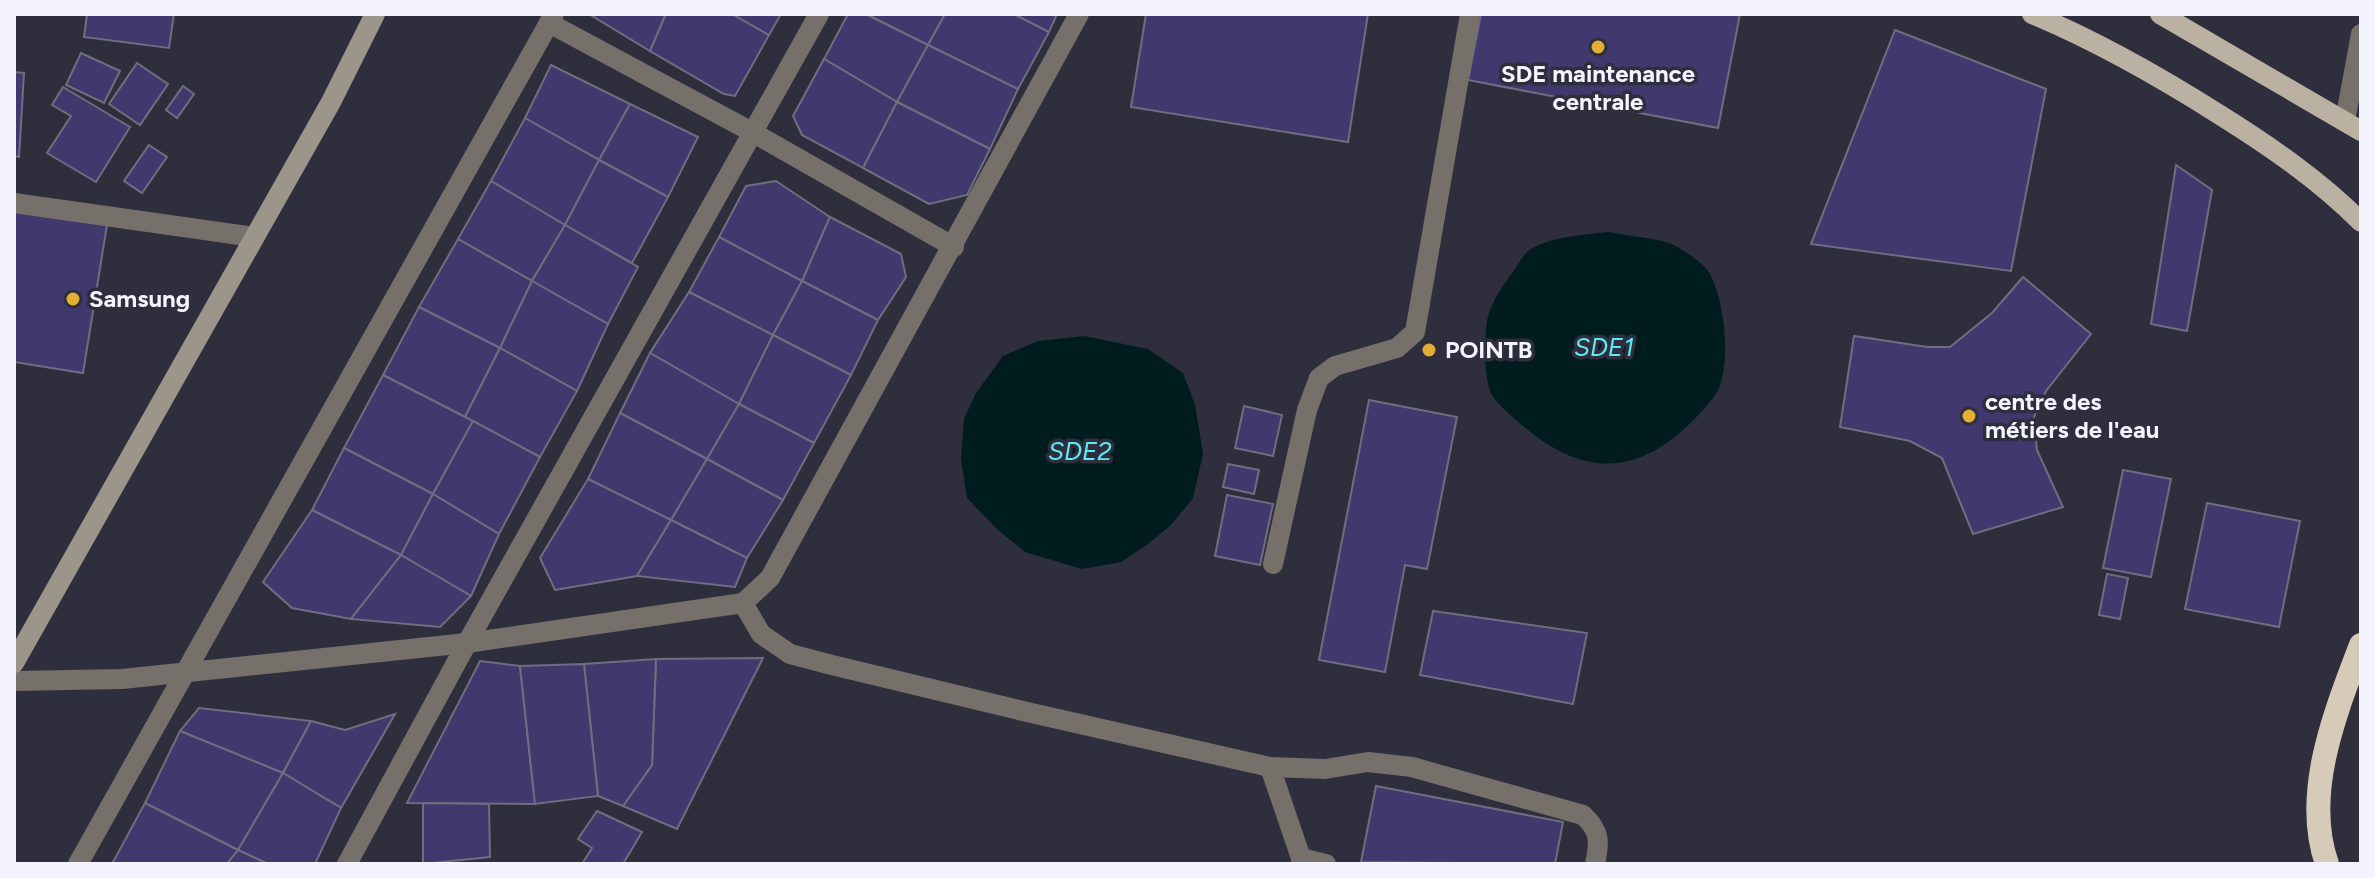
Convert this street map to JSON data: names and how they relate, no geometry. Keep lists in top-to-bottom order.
{
  "water": ["SDE1", "SDE2"],
  "places": [
    "SDE maintenance centrale",
    "Samsung",
    "POINTB",
    "centre des métiers de l'eau"
  ]
}
